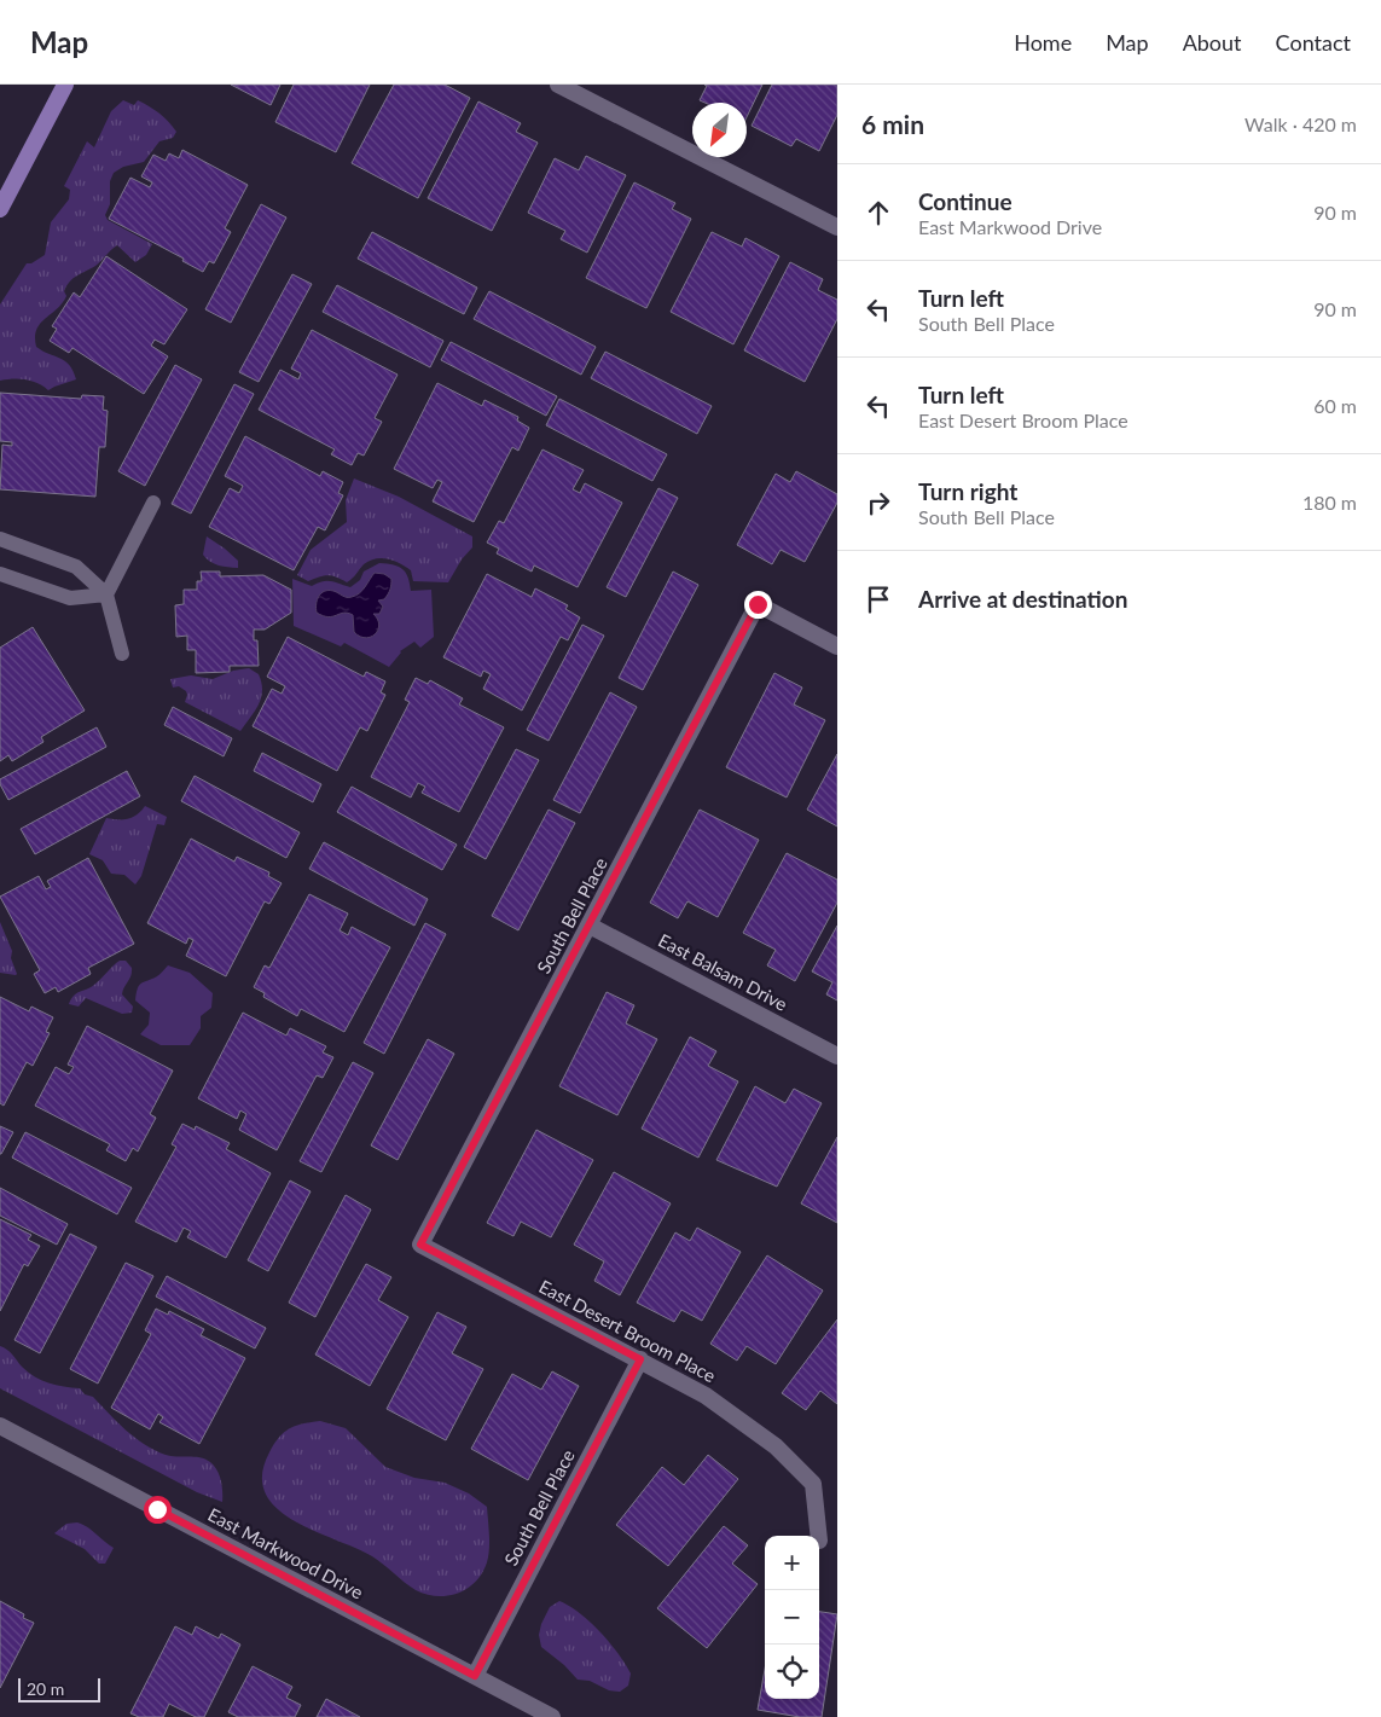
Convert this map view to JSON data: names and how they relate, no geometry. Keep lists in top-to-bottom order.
{
  "streets": {
    "street": [
      "South Bell Place",
      "East Balsam Drive",
      "East Desert Broom Place",
      "East Markwood Drive"
    ]
  },
  "crossings": [
    ["South Bell Place", "East Balsam Drive"],
    ["South Bell Place", "East Desert Broom Place"],
    ["South Bell Place", "East Markwood Drive"]
  ],
  "scale_bar": "20 m",
  "north": "bottom left",
  "page": {
    "header": "Map",
    "nav": [
      "Home",
      "Map",
      "About",
      "Contact"
    ],
    "heading": ["6 min", "Walk · 420 m"],
    "list": [
      ["Continue", "East Markwood Drive", "90 m"],
      ["Turn left", "South Bell Place", "90 m"],
      ["Turn left", "East Desert Broom Place", "60 m"],
      ["Turn right", "South Bell Place", "180 m"],
      "Arrive at destination"
    ],
    "map_buttons": ["+", "−"],
    "scale": "20 m"
  }
}
